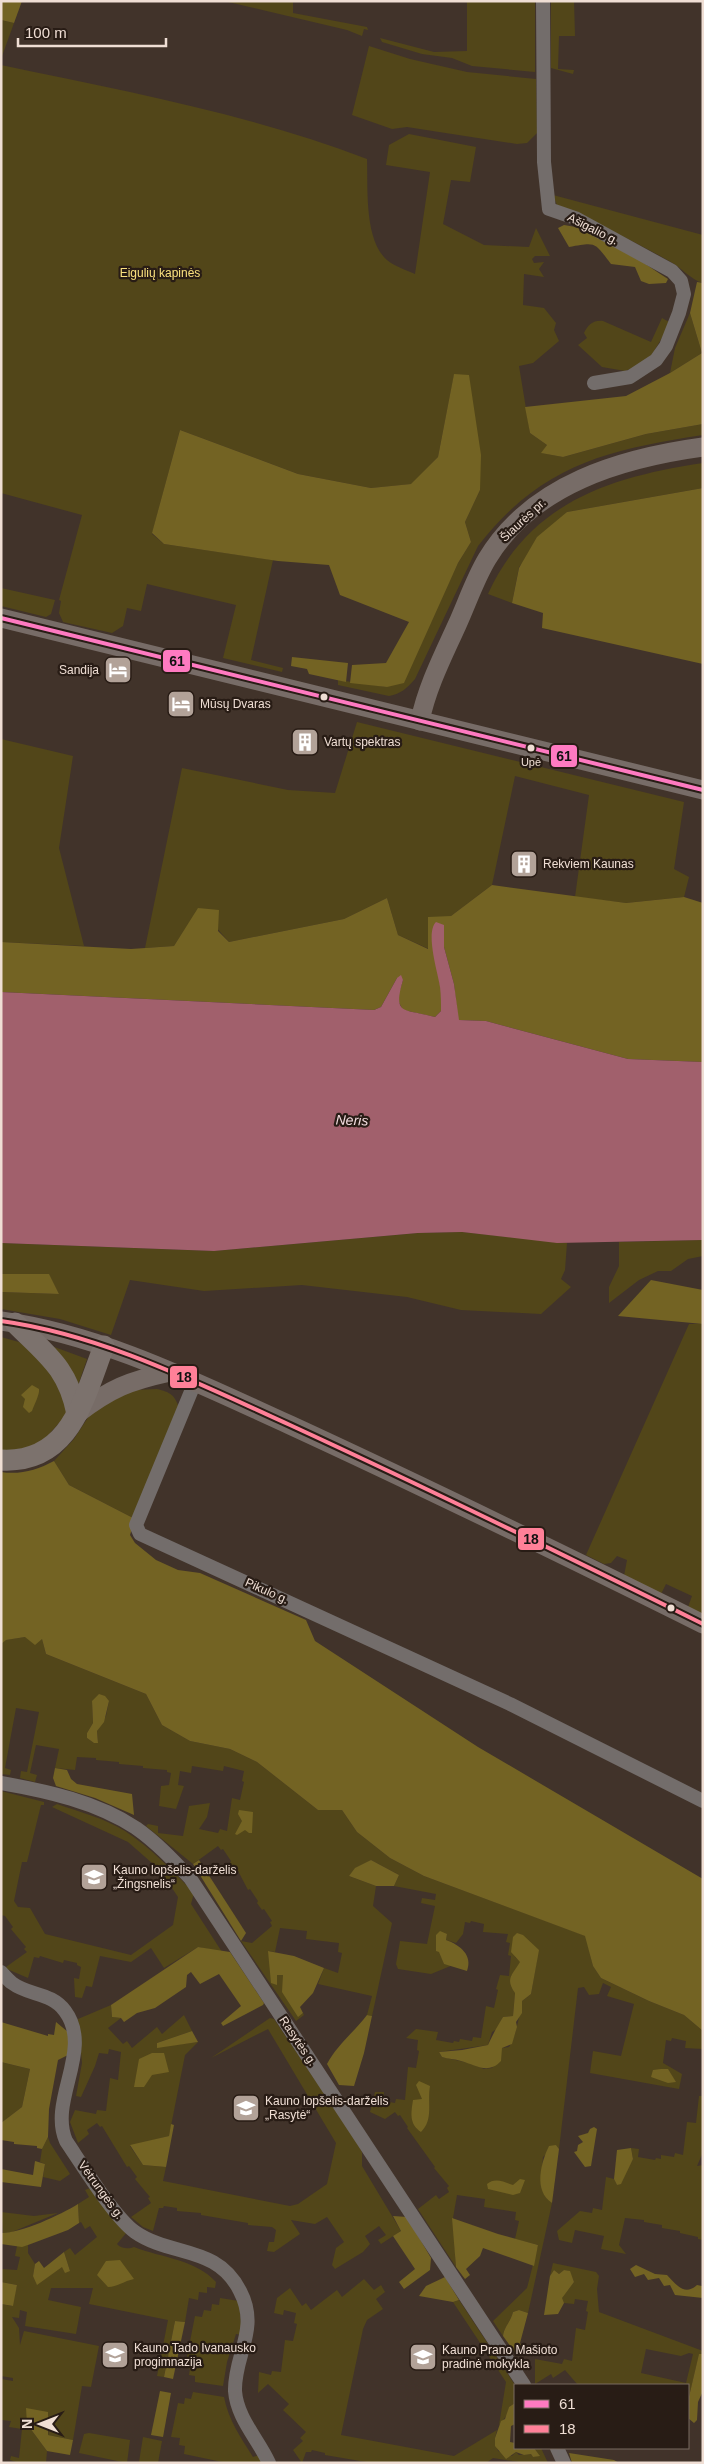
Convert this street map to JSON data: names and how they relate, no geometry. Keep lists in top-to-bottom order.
{
  "streets": {
    "main road": ["Šiaurės pr."],
    "street": [
      "Ašigalio g.",
      "Pikulo g.",
      "Rasytės g.",
      "Vėtrungės g."
    ]
  },
  "water": ["Neris"],
  "parks": ["Eigulių kapinės"],
  "places": {
    "hotel": ["Sandija", "Mūsų Dvaras"],
    "building": ["Vartų spektras", "Rekviem Kaunas"],
    "other": ["Upė"],
    "school or university": [
      "Kauno lopšelis-darželis „Žingsnelis“",
      "Kauno lopšelis-darželis „Rasytė“",
      "Kauno Tado Ivanausko progimnazija",
      "Kauno Prano Mašioto pradinė mokykla"
    ]
  },
  "lines": ["transit line 61", "transit line 18"],
  "legend": ["61", "18"],
  "scale_bar": "100 m",
  "north": "left"
}
